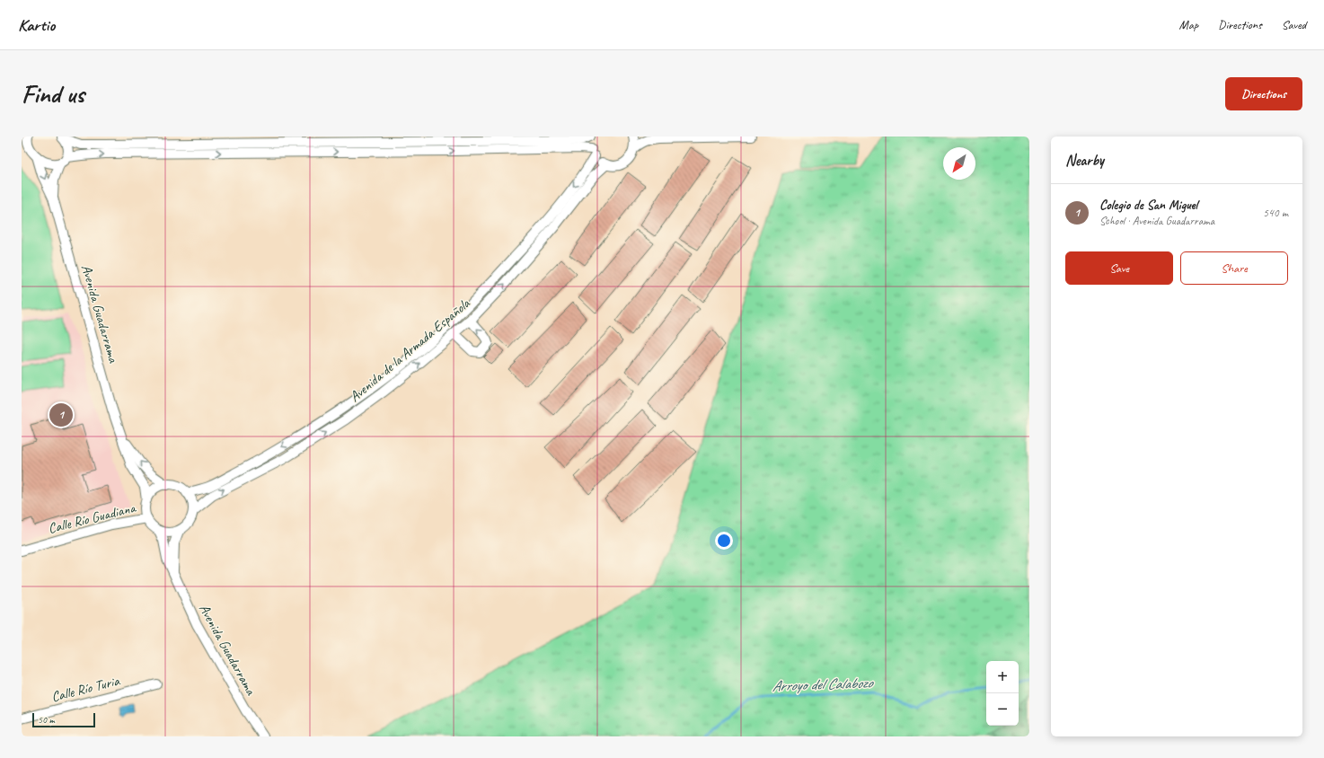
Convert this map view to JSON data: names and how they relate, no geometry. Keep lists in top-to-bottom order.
{
  "streets": {
    "street": [
      "Avenida Guadarrama",
      "Avenida de la Armada Española",
      "Calle Río Guadiana",
      "Calle Río Turia"
    ]
  },
  "crossings": [
    ["Avenida Guadarrama", "Avenida de la Armada Española"],
    ["Avenida Guadarrama", "Calle Río Guadiana"],
    ["Avenida de la Armada Española", "Calle Río Guadiana"]
  ],
  "water": ["Arroyo del Calabozo"],
  "scale_bar": "50 m",
  "north": "bottom left",
  "page": {
    "header": "Kartio",
    "nav": ["Map", "Directions", "Saved"],
    "buttons": [
      "Directions",
      ["Save", "Share"]
    ],
    "title": "Find us",
    "heading": "Nearby",
    "list": [
      {
        "mark": "1",
        "name": "Colegio de San Miguel",
        "note": "School · Avenida Guadarrama",
        "value": "540 m"
      }
    ],
    "pins": "1",
    "map_buttons": ["+", "−"],
    "scale": "50 m"
  }
}
